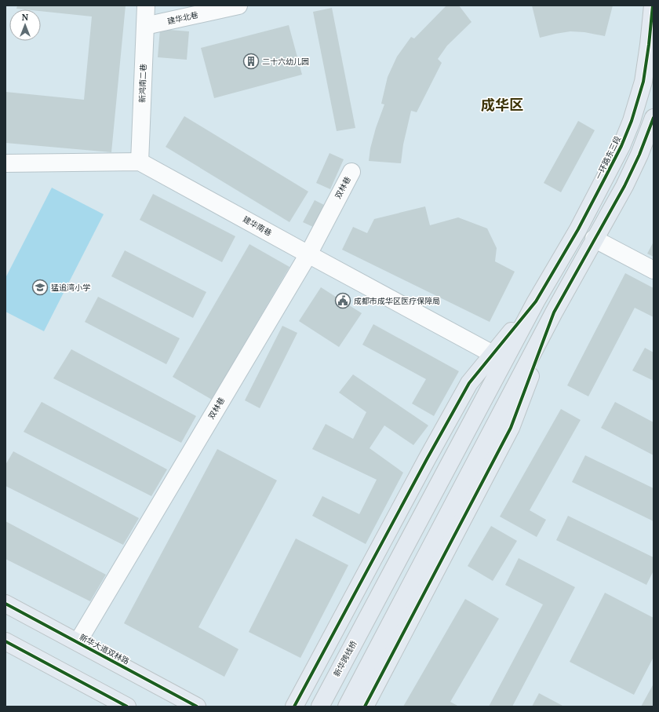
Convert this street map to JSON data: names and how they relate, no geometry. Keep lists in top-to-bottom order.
{
  "streets": {
    "main road": ["一环路东三段", "新华大道双林路", "新华跨线桥"],
    "street": [
      "建华北巷",
      "新鸿南二巷",
      "双林巷",
      "建华南巷"
    ]
  },
  "crossings": [
    ["建华北巷", "新鸿南二巷"],
    ["新鸿南二巷", "建华南巷"],
    ["一环路东三段", "新华跨线桥"],
    ["双林巷", "建华南巷"],
    ["双林巷", "新华大道双林路"]
  ],
  "districts": ["成华区"],
  "places": {
    "building": ["二十六幼儿园"],
    "school or university": ["猛追湾小学"],
    "public building": ["成都市成华区医疗保障局"]
  },
  "north": "top"
}
